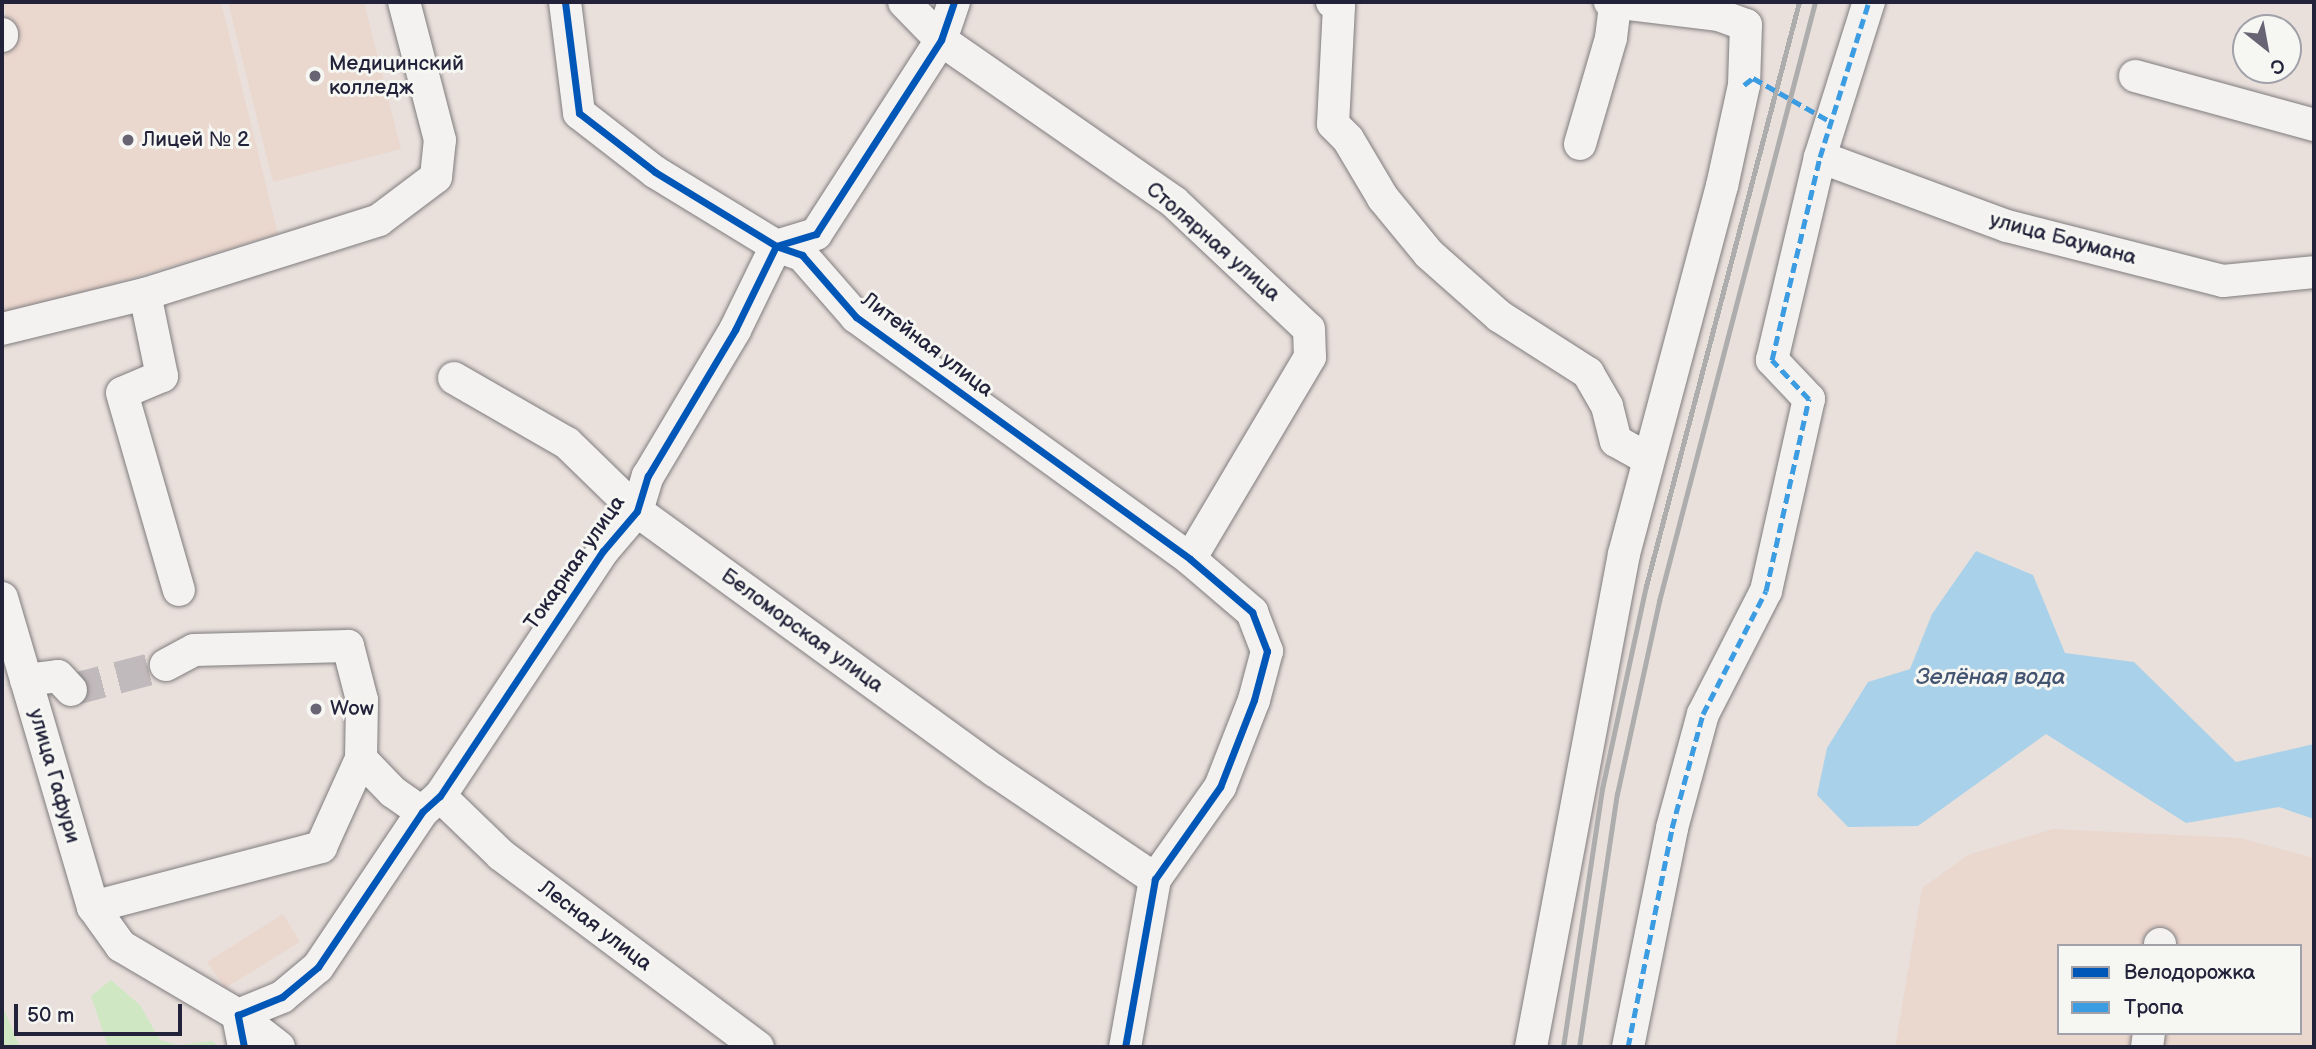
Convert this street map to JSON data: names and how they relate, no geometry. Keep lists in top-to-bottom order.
{
  "streets": {
    "street": [
      "улица Баумана",
      "Столярная улица",
      "Литейная улица",
      "Токарная улица",
      "Беломорская улица",
      "улица Гафури",
      "Лесная улица"
    ]
  },
  "crossings": [
    ["Столярная улица", "Литейная улица"],
    ["Литейная улица", "Токарная улица"],
    ["Литейная улица", "Беломорская улица"],
    ["Токарная улица", "Беломорская улица"],
    ["Токарная улица", "улица Гафури"],
    ["Токарная улица", "Лесная улица"]
  ],
  "water": ["Зелёная вода"],
  "places": ["Медицинский колледж", "Лицей № 2", "Wow"],
  "legend": ["Велодорожка", "Тропа"],
  "scale_bar": "50 m",
  "north": "bottom right"
}
